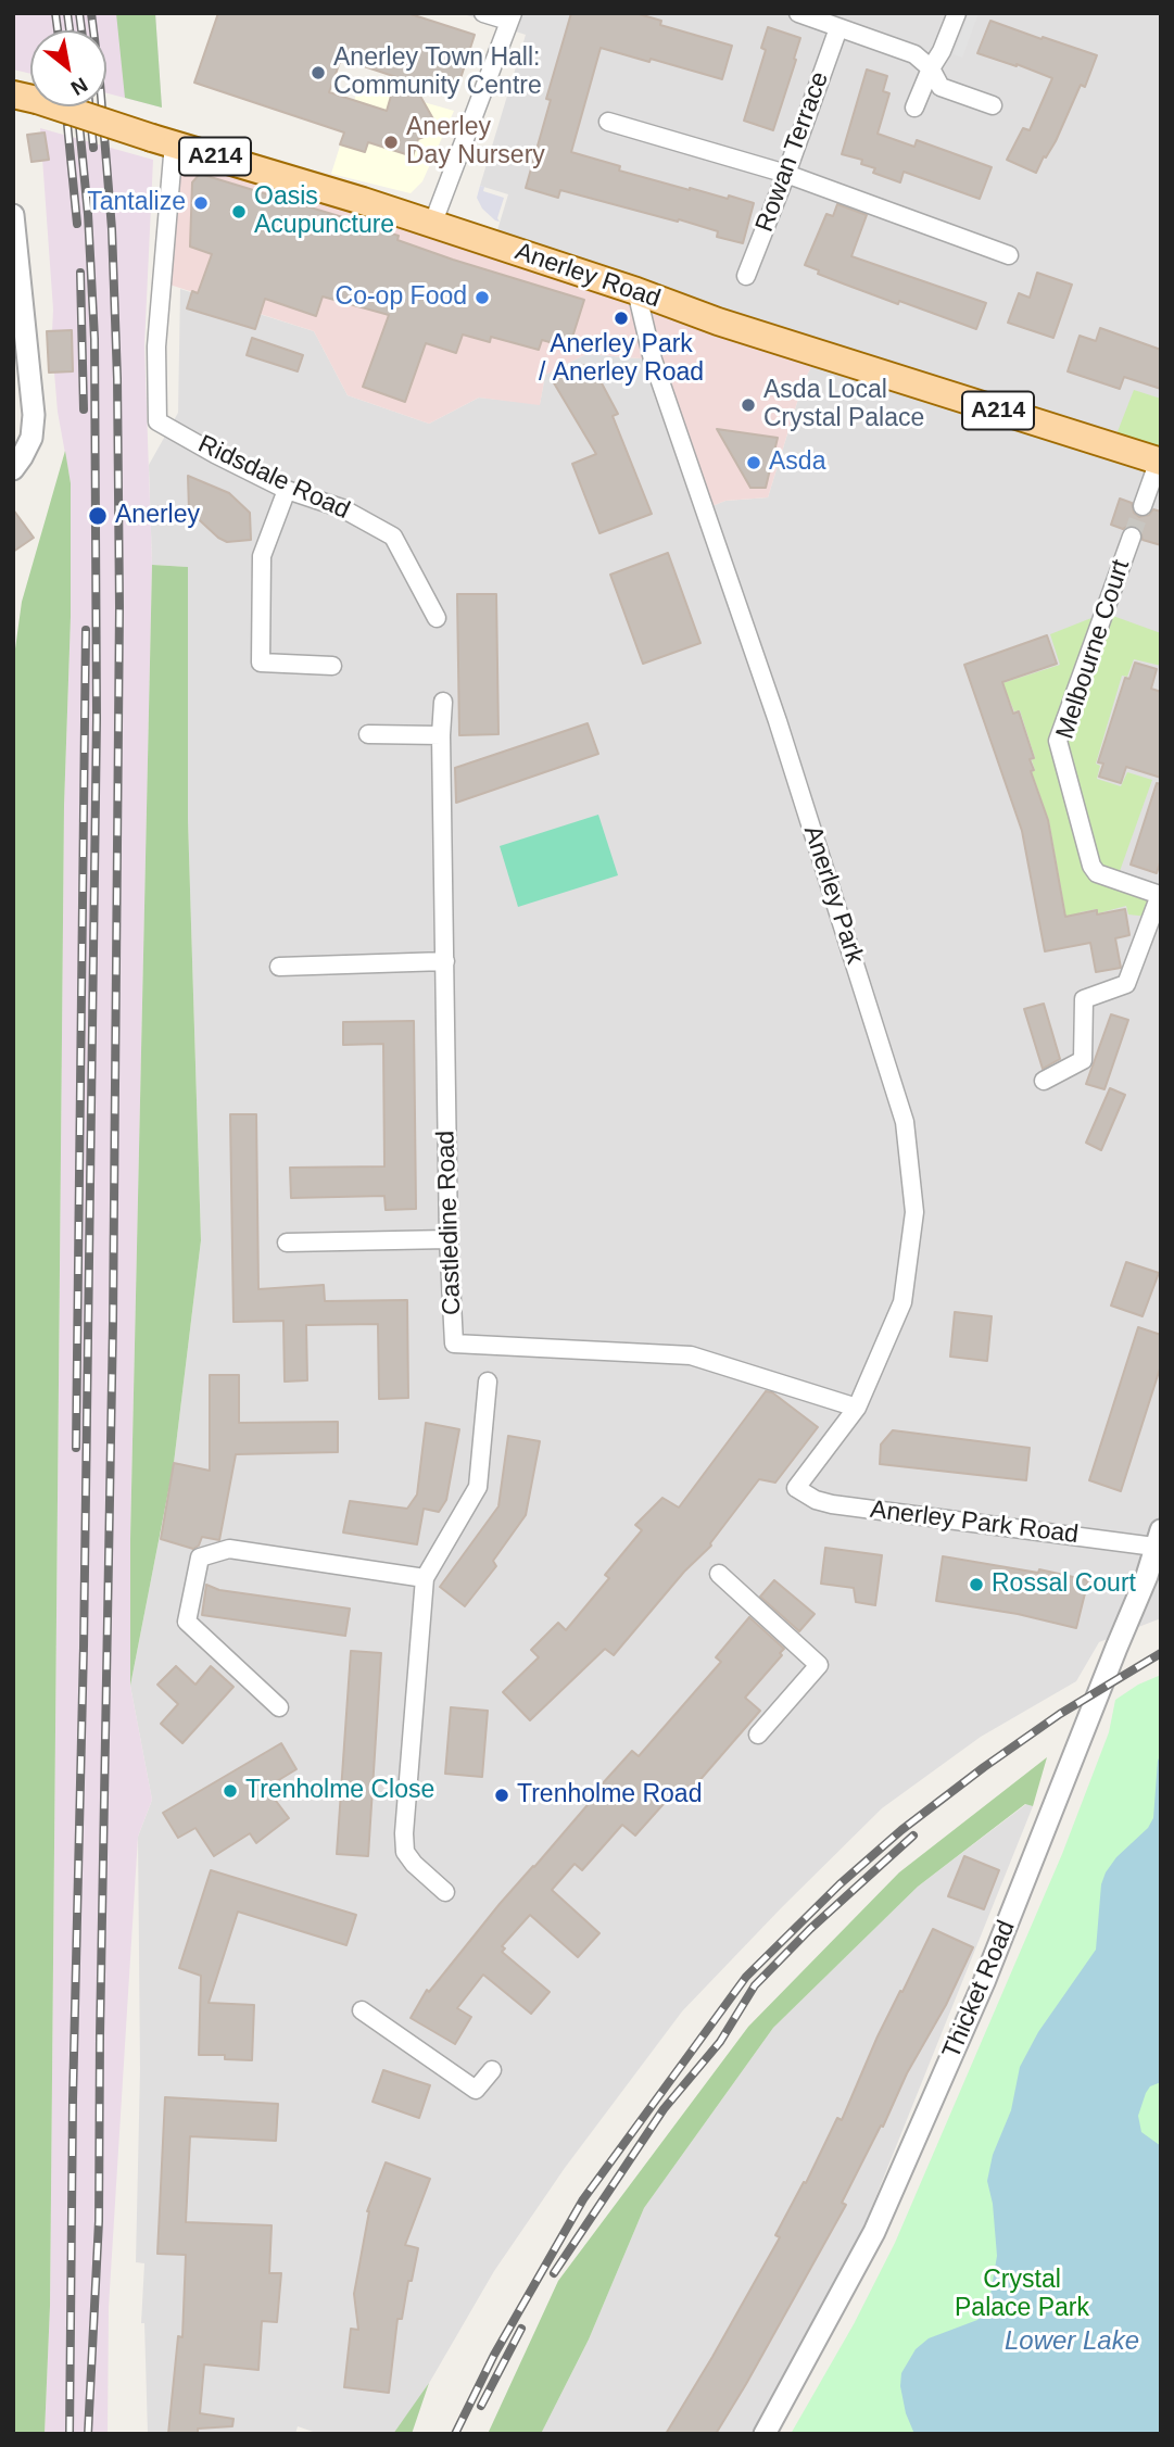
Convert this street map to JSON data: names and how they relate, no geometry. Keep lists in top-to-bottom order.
{
  "streets": {
    "main road": ["A214", "Anerley Road"],
    "street": [
      "Rowan Terrace",
      "Ridsdale Road",
      "Melbourne Court",
      "Anerley Park",
      "Castledine Road",
      "Anerley Park Road",
      "Thicket Road"
    ]
  },
  "crossings": [
    ["Anerley Road", "Ridsdale Road"],
    ["Anerley Road", "Anerley Park"],
    ["Anerley Park", "Castledine Road"],
    ["Anerley Park", "Anerley Park Road"],
    ["Anerley Park Road", "Thicket Road"]
  ],
  "water": ["Lower Lake"],
  "parks": ["Crystal Palace Park"],
  "places": [
    "Anerley Town Hall: Community Centre",
    "Anerley Day Nursery",
    "Tantalize",
    "Oasis Acupuncture",
    "Co-op Food",
    "Anerley Park / Anerley Road",
    "Asda Local Crystal Palace",
    "Asda",
    "Anerley",
    "Rossal Court",
    "Trenholme Close",
    "Trenholme Road"
  ],
  "north": "bottom right"
}
